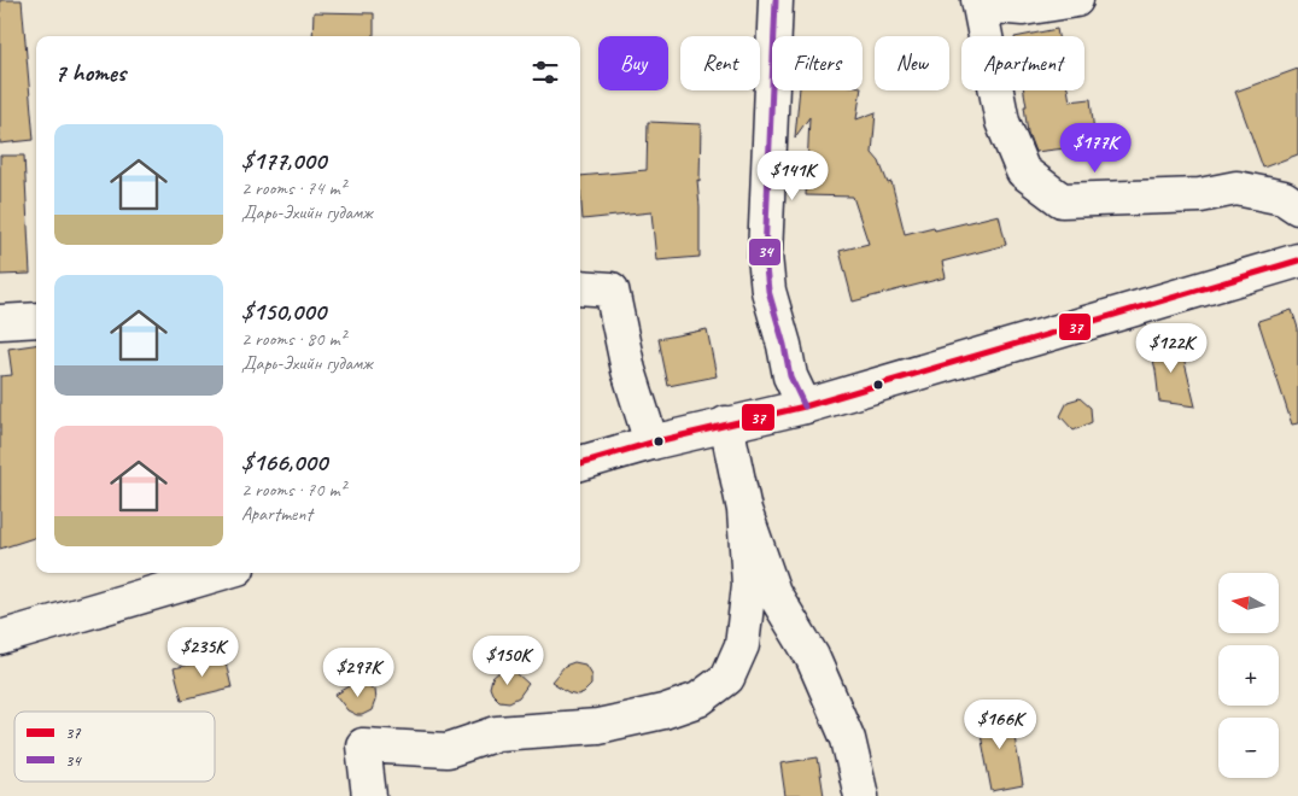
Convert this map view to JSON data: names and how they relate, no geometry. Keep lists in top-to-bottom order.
{
  "lines": ["transit line 34", "transit line 37"],
  "legend": ["37", "34"],
  "north": "left",
  "page": {
    "chip": [
      "Buy",
      "Rent",
      "Filters",
      "New",
      "Apartment"
    ],
    "heading": "7 homes",
    "list": [
      {
        "name": "$177,000",
        "note": "2 rooms · 74 m² · Дарь-Эхийн гудамж"
      },
      {
        "name": "$150,000",
        "note": "2 rooms · 80 m² · Дарь-Эхийн гудамж"
      },
      {
        "name": "$166,000",
        "note": "2 rooms · 70 m² · Apartment"
      }
    ],
    "price": [
      "$177K",
      "$141K",
      "$122K",
      "$235K",
      "$150K",
      "$297K",
      "$166K"
    ],
    "map_buttons": ["+", "−"]
  }
}
